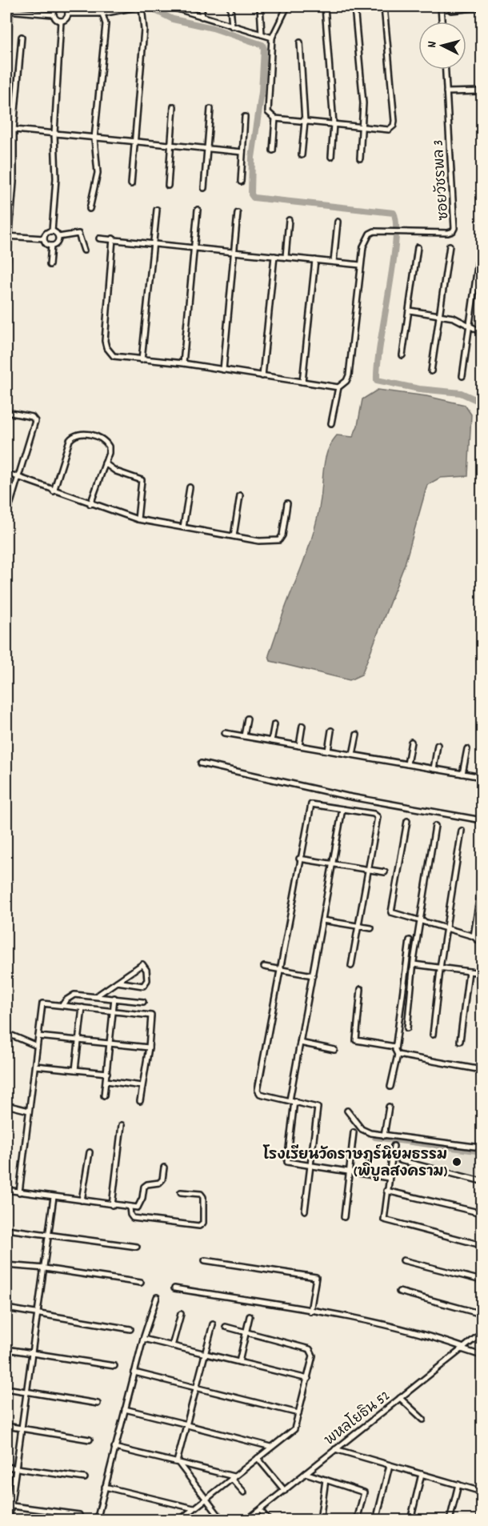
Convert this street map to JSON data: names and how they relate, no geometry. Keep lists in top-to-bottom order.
{
  "streets": {
    "street": ["ซอยวัชรพล 3", "พหลโยธิน 52"]
  },
  "places": ["โรงเรียนวัดราษฎร์นิยมธรรม (พิบูลสงคราม)"],
  "north": "left"
}
